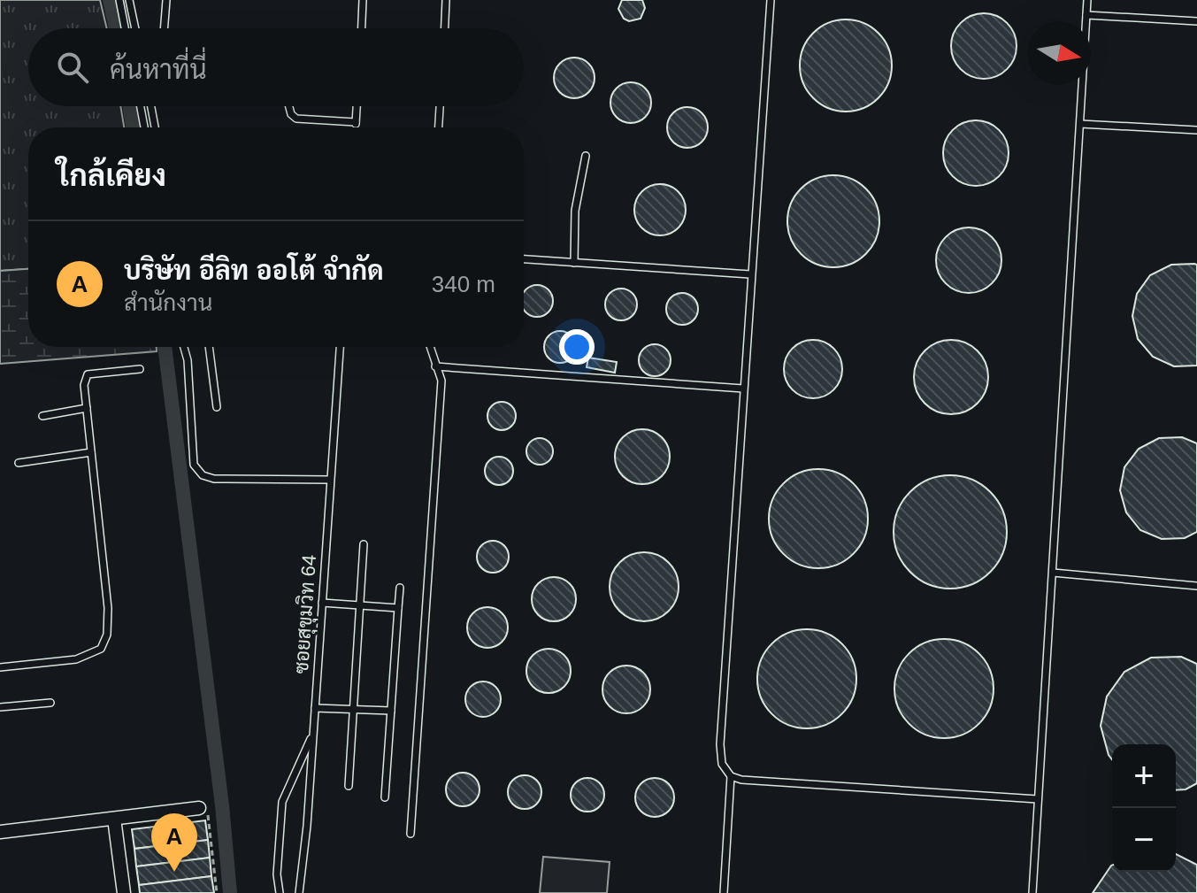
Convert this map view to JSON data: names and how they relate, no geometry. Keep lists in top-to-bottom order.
{
  "streets": {
    "lane": ["ซอยสุขุมวิท 64"]
  },
  "north": "right",
  "page": {
    "search": "ค้นหาที่นี่",
    "heading": "ใกล้เคียง",
    "list": [
      {
        "mark": "A",
        "name": "บริษัท อีลิท ออโต้ จำกัด",
        "note": "สำนักงาน",
        "value": "340 m"
      }
    ],
    "map_buttons": ["+", "−"],
    "pins": "A"
  }
}
